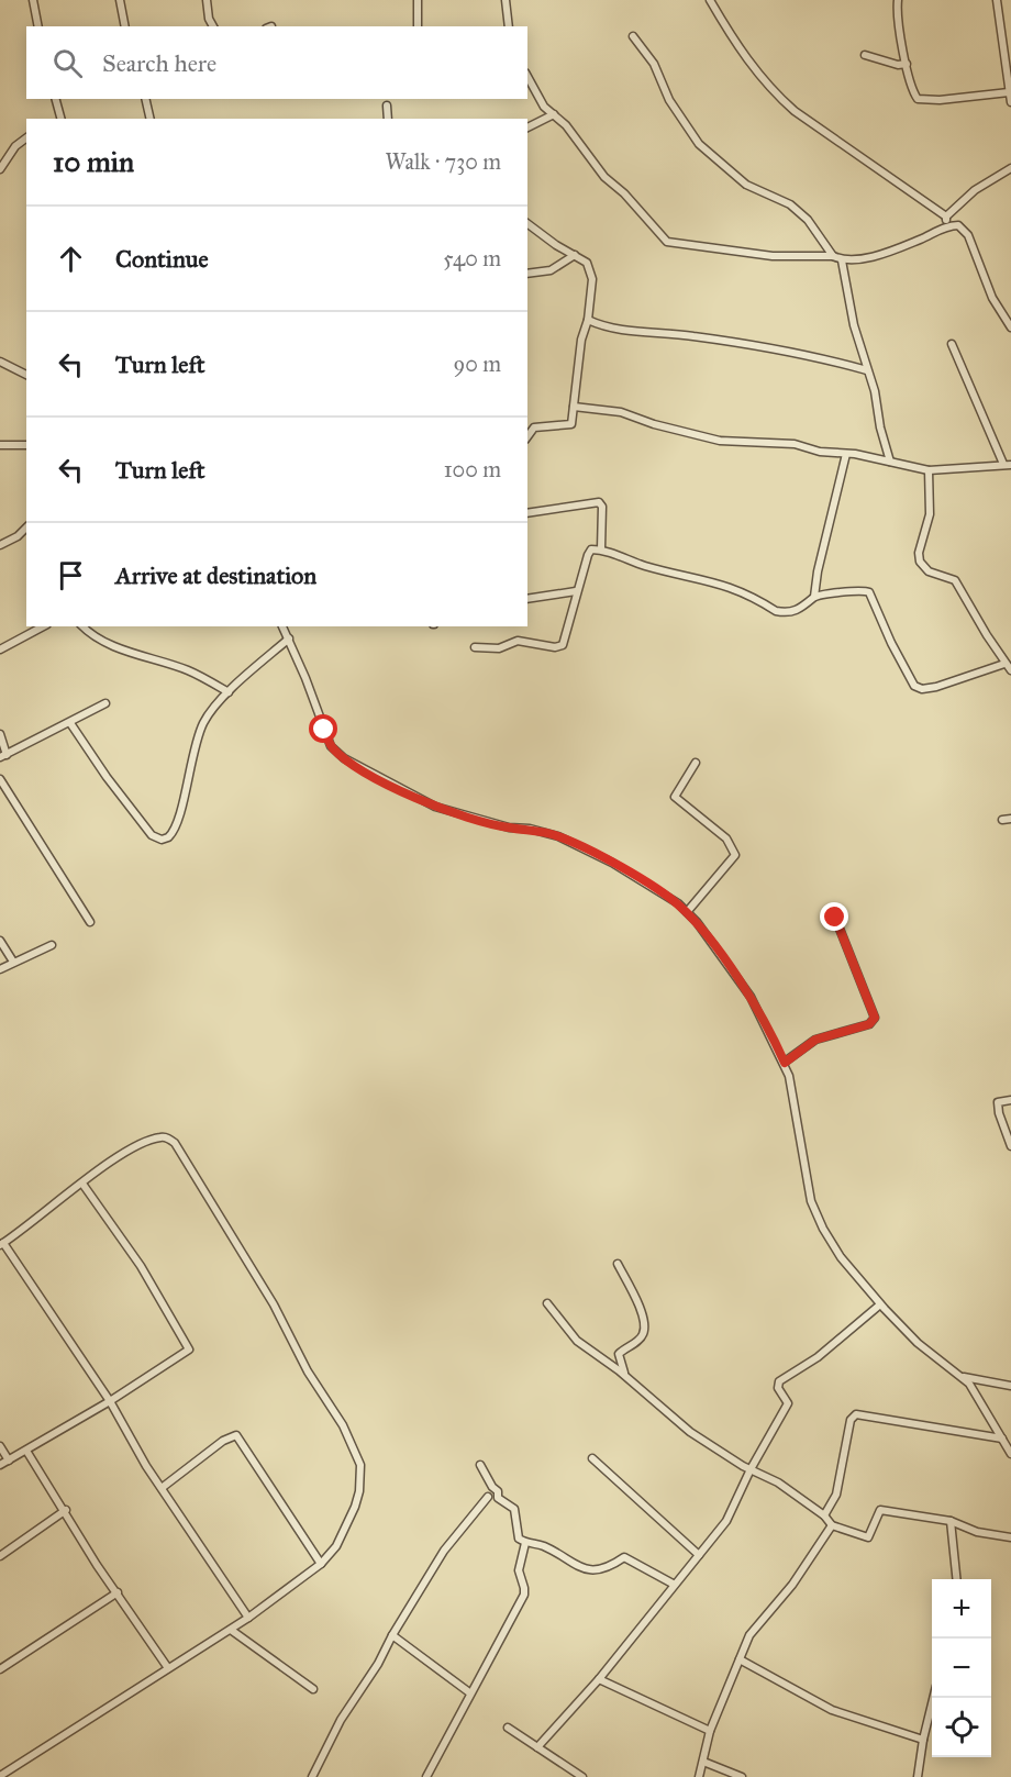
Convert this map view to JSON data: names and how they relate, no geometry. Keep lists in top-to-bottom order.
{
  "page": {
    "search": "Search here",
    "heading": ["10 min", "Walk · 730 m"],
    "list": [
      ["Continue", "540 m"],
      ["Turn left", "90 m"],
      ["Turn left", "100 m"],
      "Arrive at destination"
    ],
    "map_buttons": ["+", "−"]
  }
}
